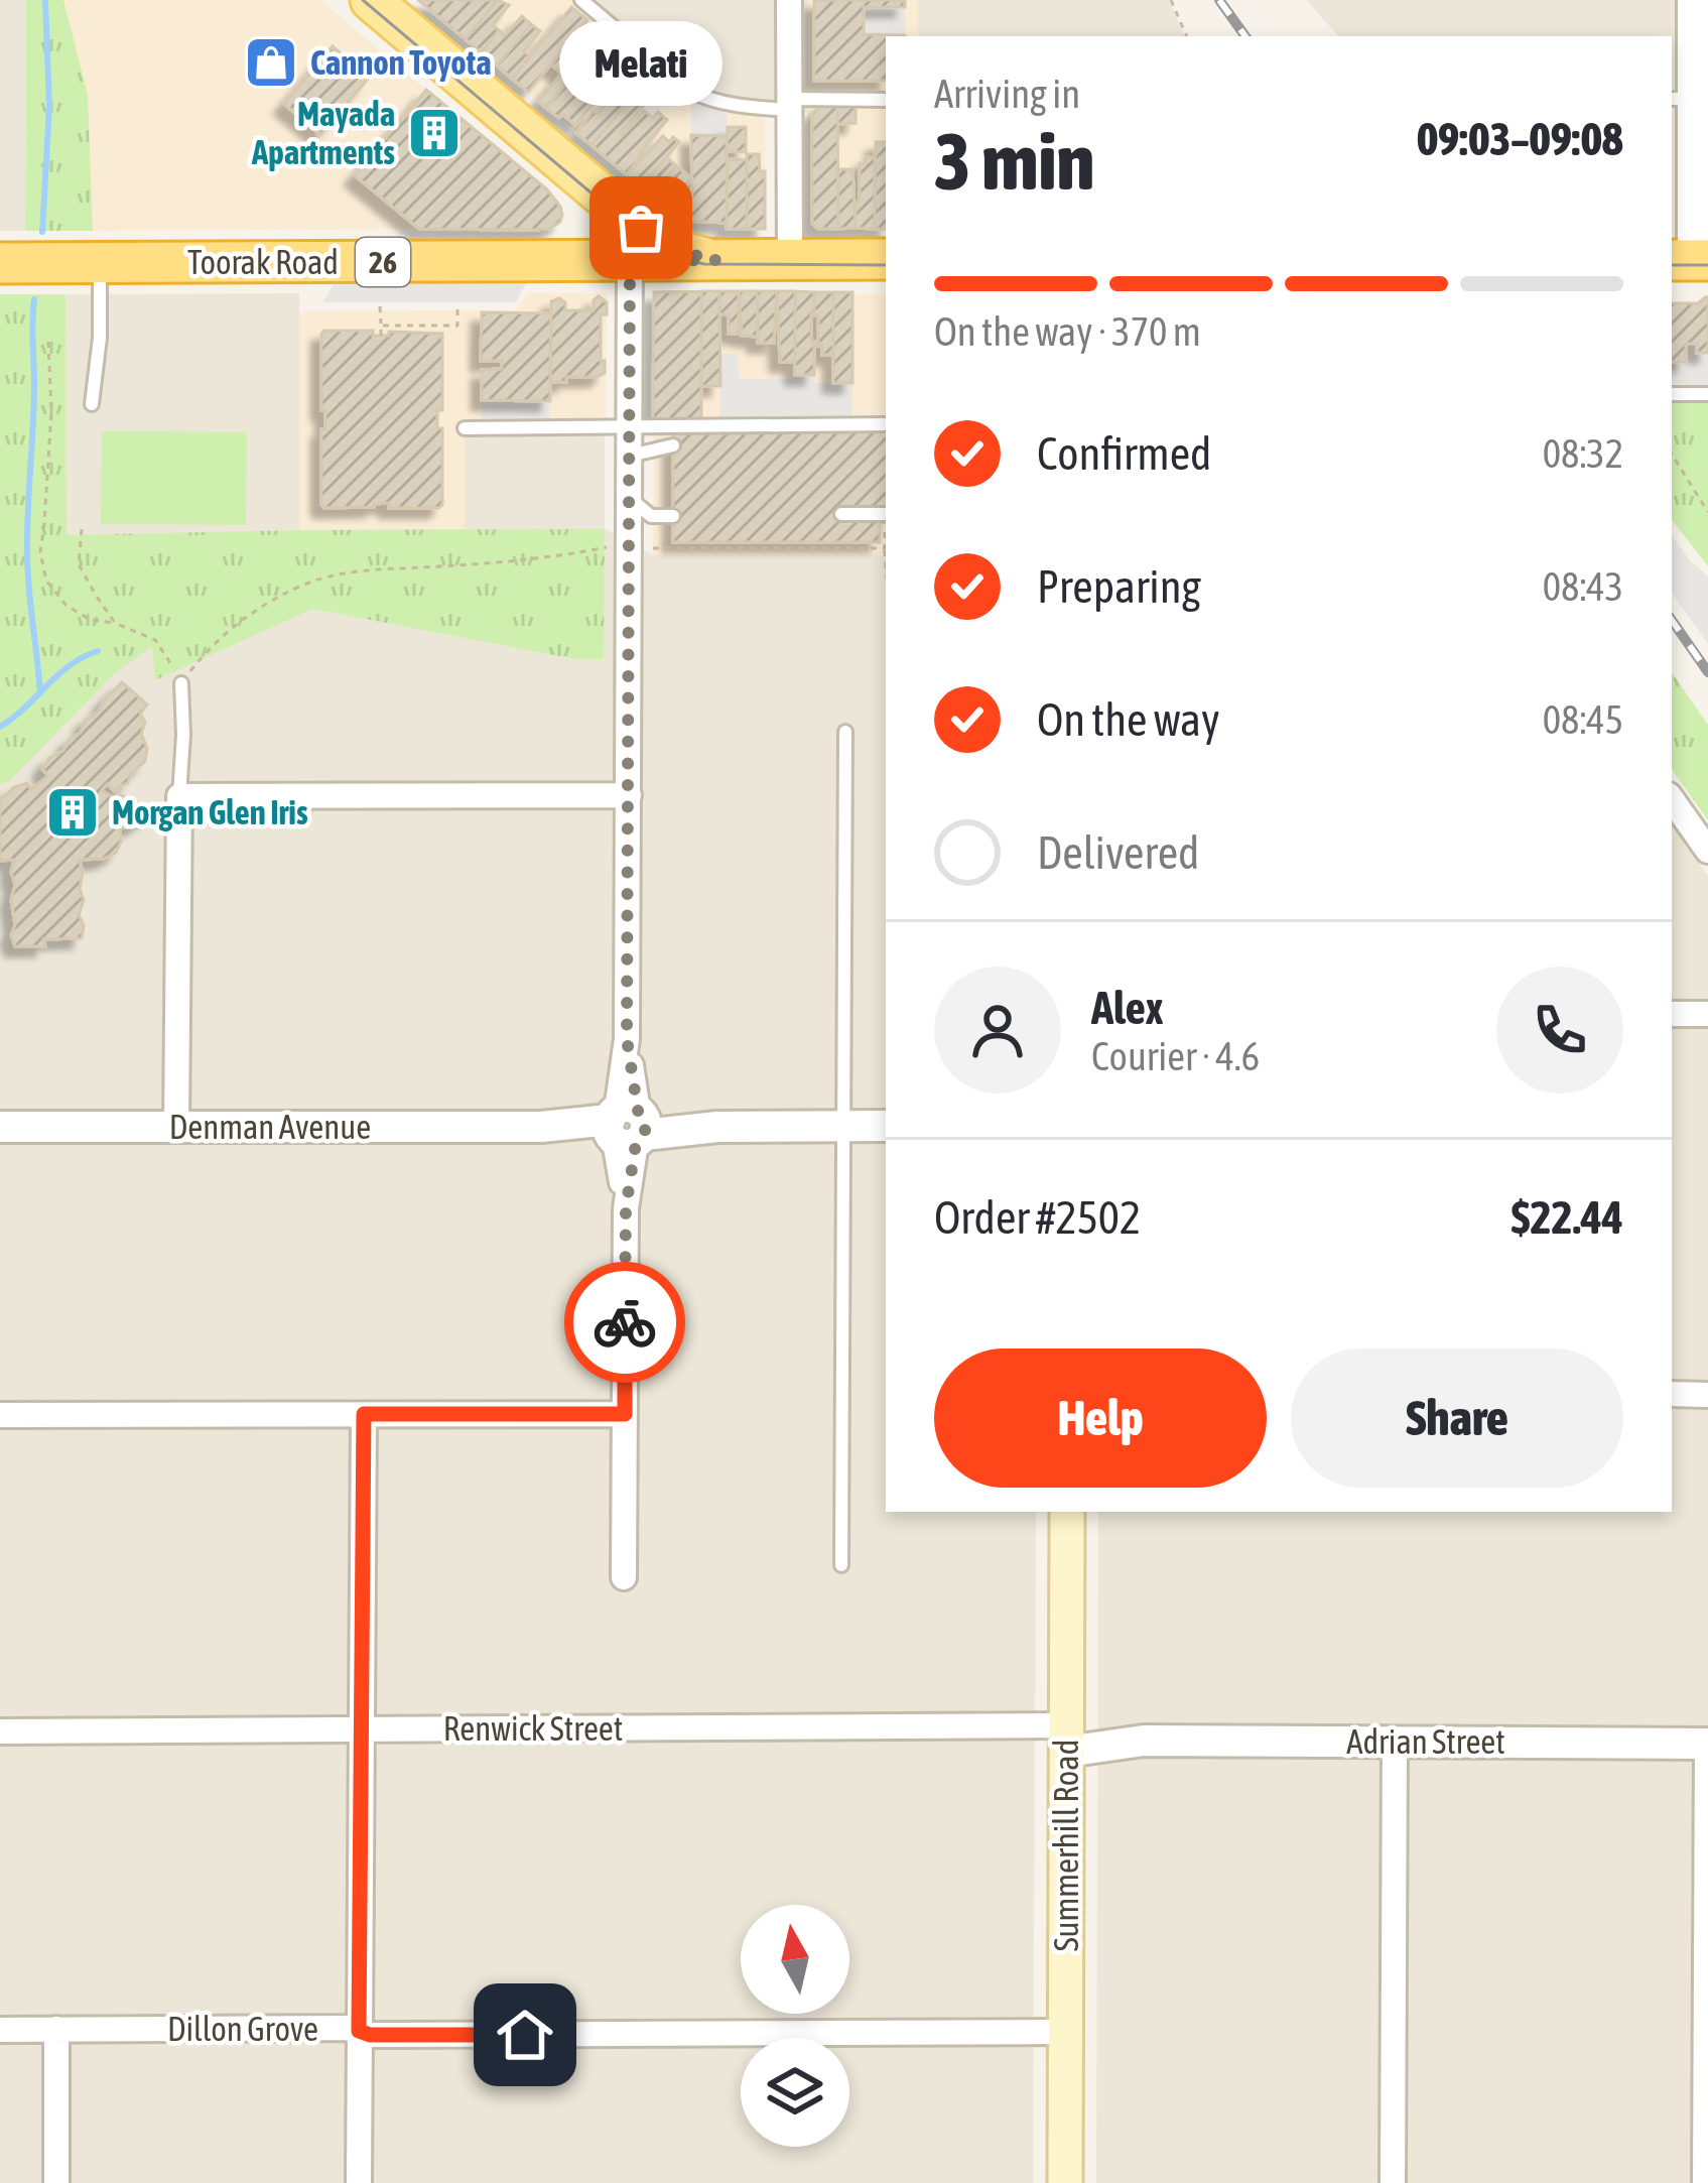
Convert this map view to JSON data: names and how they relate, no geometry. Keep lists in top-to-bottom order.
{
  "streets": {
    "highway": ["Toorak Road", "26"],
    "main road": ["Summerhill Road"],
    "street": [
      "Denman Avenue",
      "Renwick Street",
      "Adrian Street",
      "Dillon Grove"
    ]
  },
  "crossings": [
    ["Renwick Street", "Adrian Street"],
    ["Renwick Street", "Summerhill Road"],
    ["Adrian Street", "Summerhill Road"],
    ["Summerhill Road", "Dillon Grove"]
  ],
  "places": {
    "shop": ["Cannon Toyota"],
    "building": ["Mayada Apartments", "Morgan Glen Iris"],
    "other": ["Melati"]
  },
  "north": "top",
  "page": {
    "bubble": "Melati",
    "heading": ["3 min", "Arriving in", "09:03–09:08"],
    "panel": [
      "Alex",
      "Courier · 4.6",
      "Order #2502",
      "$22.44"
    ],
    "bar": "On the way · 370 m",
    "list": [
      ["Confirmed", "08:32"],
      ["Preparing", "08:43"],
      ["On the way", "08:45"],
      "Delivered"
    ],
    "buttons": ["Help", "Share"]
  }
}
